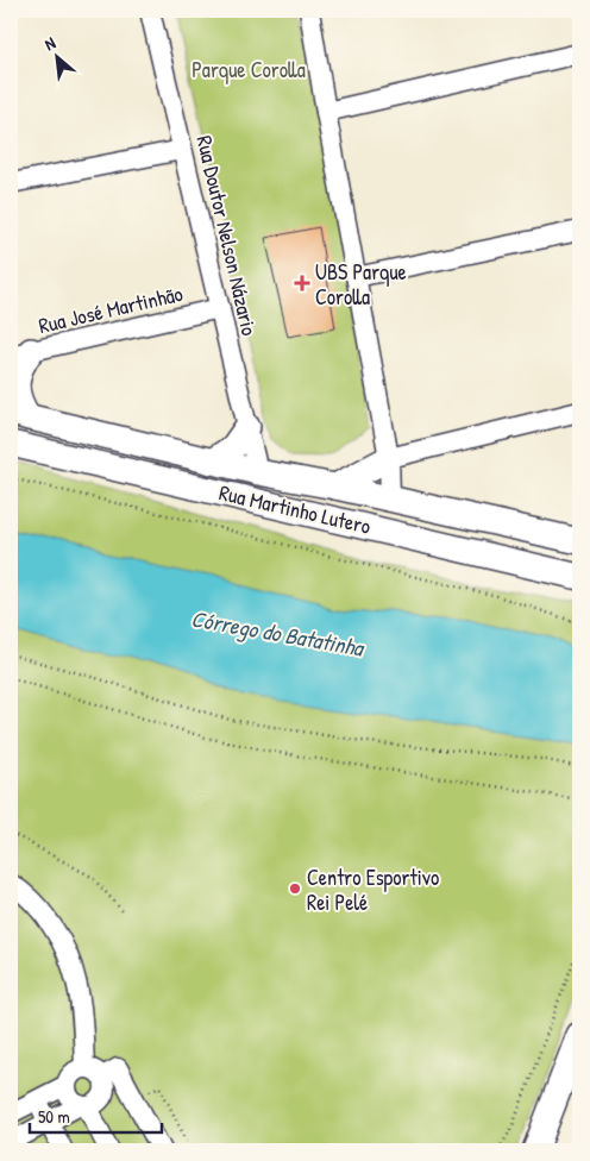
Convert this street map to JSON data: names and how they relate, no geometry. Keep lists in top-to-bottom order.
{
  "streets": {
    "main road": ["Rua Martinho Lutero"],
    "street": ["Rua Doutor Nelson Názario", "Rua José Martinhão"]
  },
  "crossings": [
    ["Rua Doutor Nelson Názario", "Rua José Martinhão"],
    ["Rua Doutor Nelson Názario", "Rua Martinho Lutero"]
  ],
  "water": ["Córrego do Batatinha"],
  "parks": ["Parque Corolla"],
  "places": {
    "health": ["UBS Parque Corolla"],
    "other": ["Centro Esportivo Rei Pelé"]
  },
  "scale_bar": "50 m",
  "north": "top left"
}
